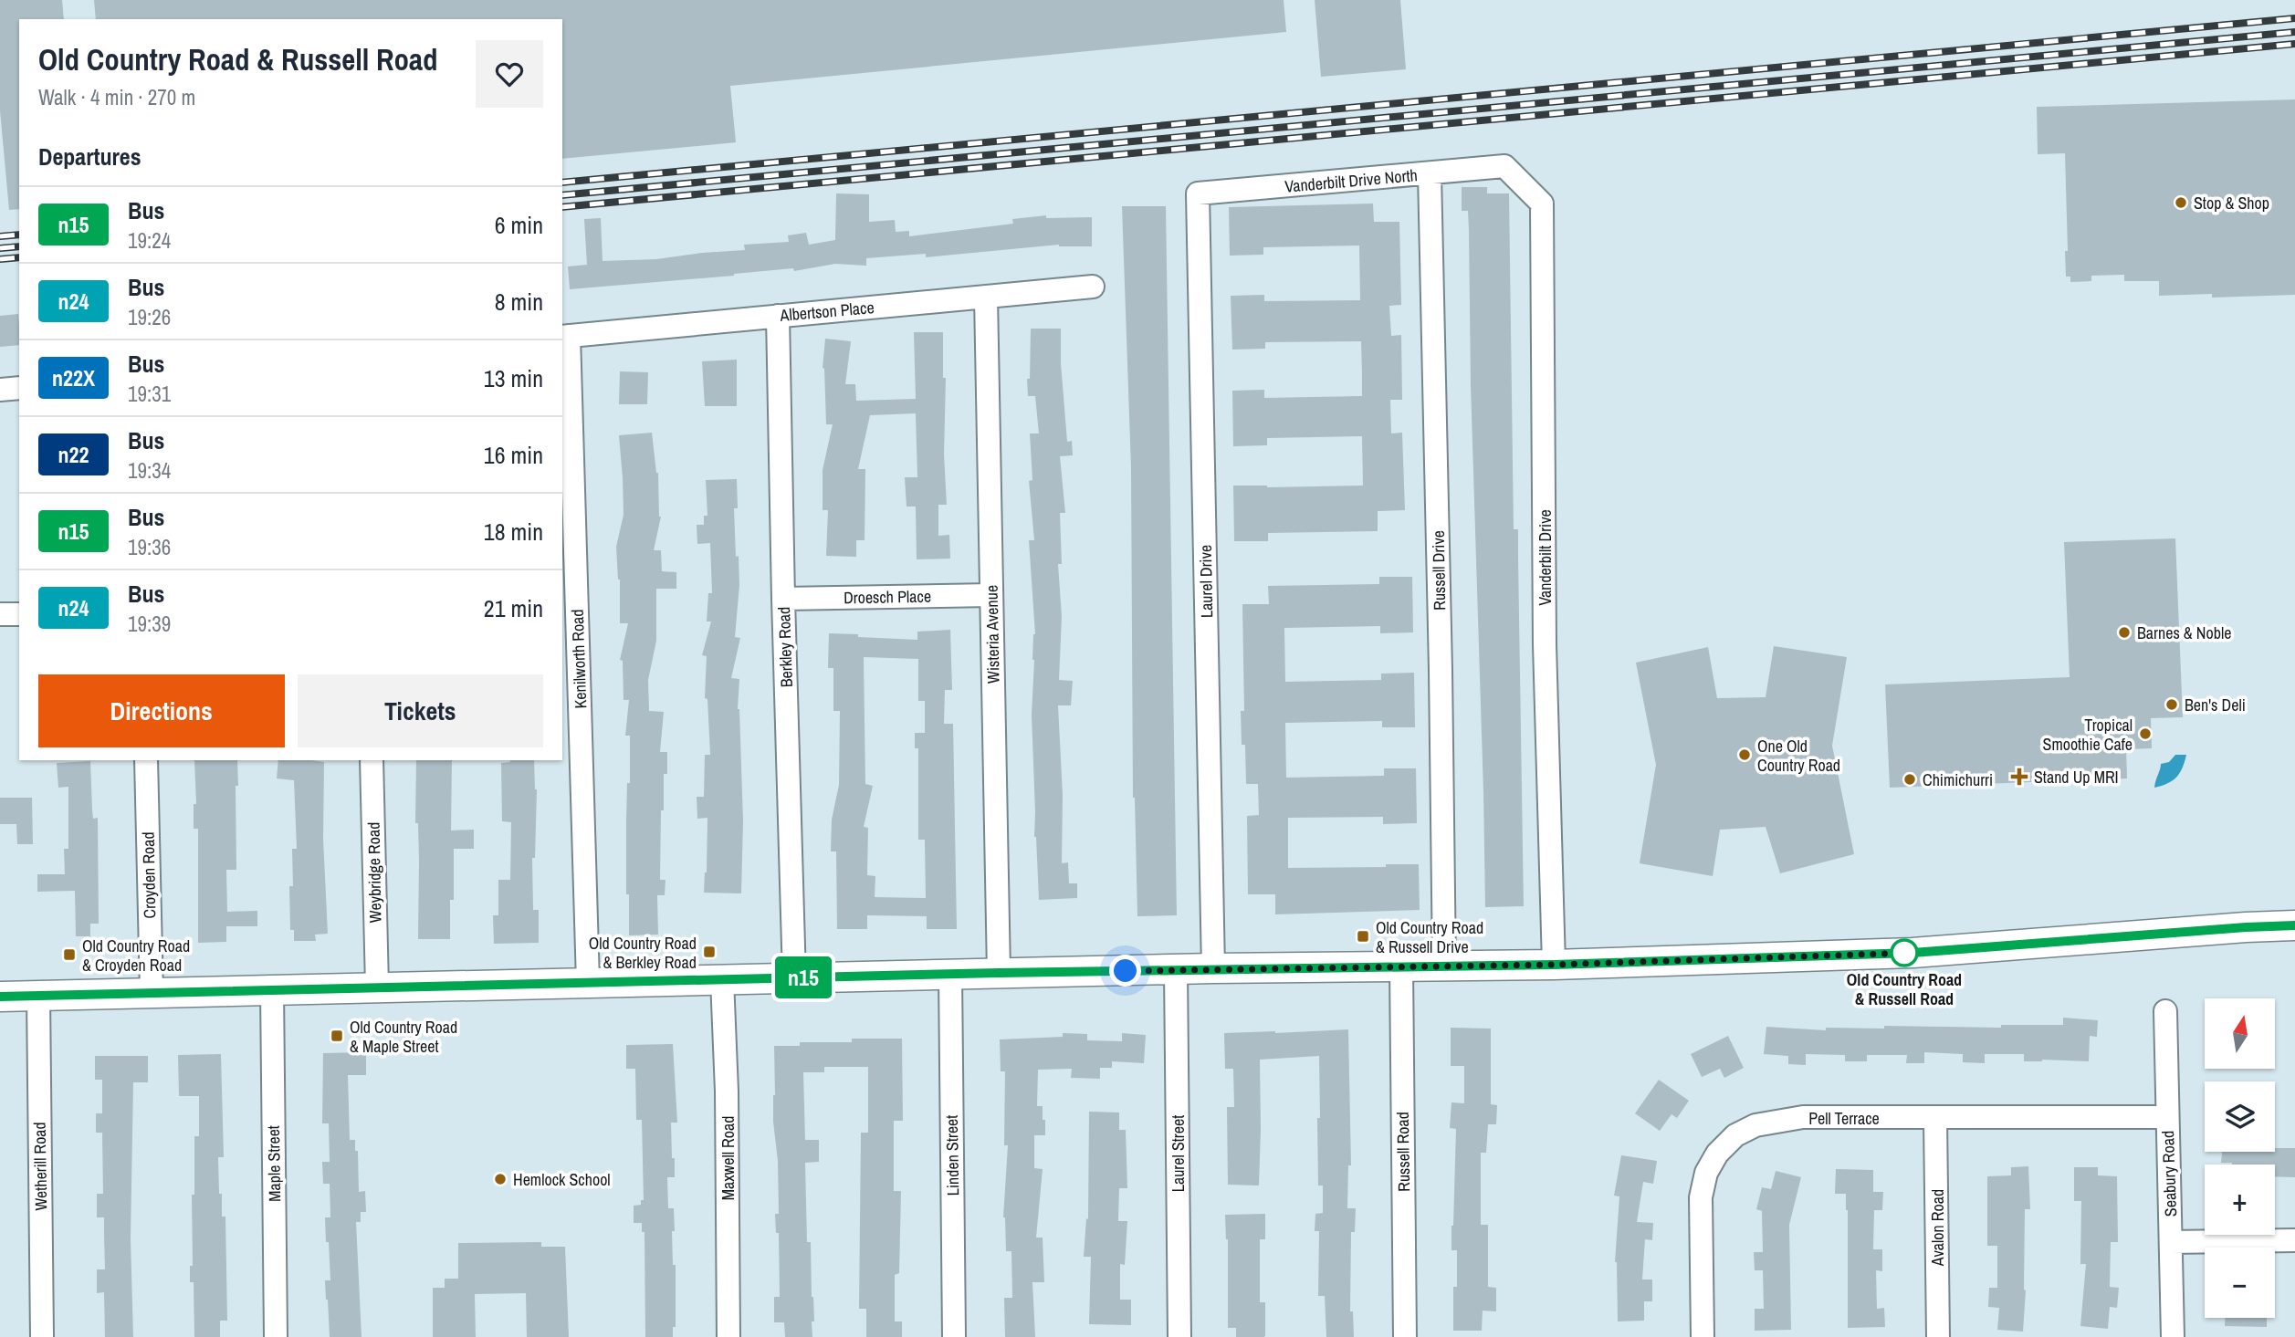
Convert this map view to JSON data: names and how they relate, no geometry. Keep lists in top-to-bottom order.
{
  "streets": {
    "street": [
      "Vanderbilt Drive North",
      "Albertson Place",
      "Vanderbilt Drive",
      "Russell Drive",
      "Laurel Drive",
      "Droesch Place",
      "Wisteria Avenue",
      "Berkley Road",
      "Kenilworth Road",
      "Weybridge Road",
      "Croyden Road",
      "Pell Terrace",
      "Russell Road",
      "Laurel Street",
      "Linden Street",
      "Maxwell Road",
      "Maple Street",
      "Wetherill Road",
      "Seabury Road",
      "Avalon Road"
    ]
  },
  "crossings": [
    ["Vanderbilt Drive North", "Vanderbilt Drive"],
    ["Vanderbilt Drive North", "Russell Drive"],
    ["Vanderbilt Drive North", "Laurel Drive"],
    ["Albertson Place", "Wisteria Avenue"],
    ["Albertson Place", "Berkley Road"],
    ["Albertson Place", "Kenilworth Road"],
    ["Droesch Place", "Wisteria Avenue"],
    ["Droesch Place", "Berkley Road"],
    ["Pell Terrace", "Seabury Road"],
    ["Pell Terrace", "Avalon Road"]
  ],
  "places": {
    "other": [
      "Stop & Shop",
      "Barnes & Noble",
      "Ben's Deli",
      "Tropical Smoothie Cafe",
      "One Old Country Road",
      "Chimichurri",
      "Old Country Road & Russell Road",
      "Hemlock School"
    ],
    "health": ["Stand Up MRI"],
    "transit": [
      "Old Country Road & Russell Drive",
      "Old Country Road & Berkley Road",
      "Old Country Road & Croyden Road",
      "Old Country Road & Maple Street"
    ]
  },
  "lines": ["bus line n15"],
  "north": "top",
  "page": {
    "on_map": "n15",
    "heading": [
      ["Old Country Road & Russell Road", "Walk · 4 min · 270 m"],
      "Departures"
    ],
    "list": [
      {
        "mark": "n15",
        "name": "Bus",
        "note": "19:24",
        "value": "6 min"
      },
      {
        "mark": "n24",
        "name": "Bus",
        "note": "19:26",
        "value": "8 min"
      },
      {
        "mark": "n22X",
        "name": "Bus",
        "note": "19:31",
        "value": "13 min"
      },
      {
        "mark": "n22",
        "name": "Bus",
        "note": "19:34",
        "value": "16 min"
      },
      {
        "mark": "n15",
        "name": "Bus",
        "note": "19:36",
        "value": "18 min"
      },
      {
        "mark": "n24",
        "name": "Bus",
        "note": "19:39",
        "value": "21 min"
      }
    ],
    "buttons": ["Directions", "Tickets"],
    "map_buttons": ["+", "−"]
  }
}
